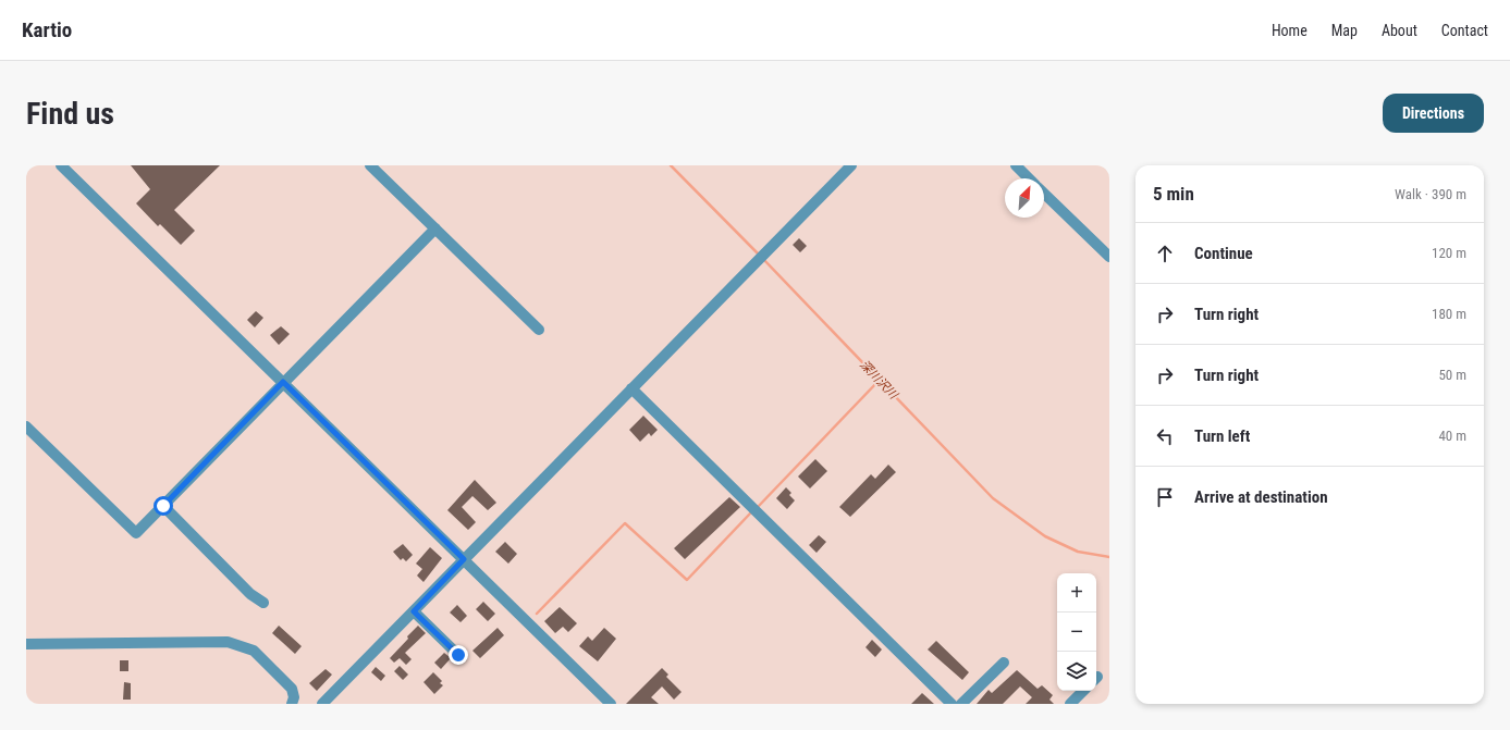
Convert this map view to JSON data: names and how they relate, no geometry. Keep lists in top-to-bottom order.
{
  "water": ["深川沢川"],
  "north": "top right",
  "page": {
    "header": "Kartio",
    "nav": [
      "Home",
      "Map",
      "About",
      "Contact"
    ],
    "buttons": "Directions",
    "title": "Find us",
    "heading": ["5 min", "Walk · 390 m"],
    "list": [
      ["Continue", "120 m"],
      ["Turn right", "180 m"],
      ["Turn right", "50 m"],
      ["Turn left", "40 m"],
      "Arrive at destination"
    ],
    "map_buttons": ["+", "−"]
  }
}
